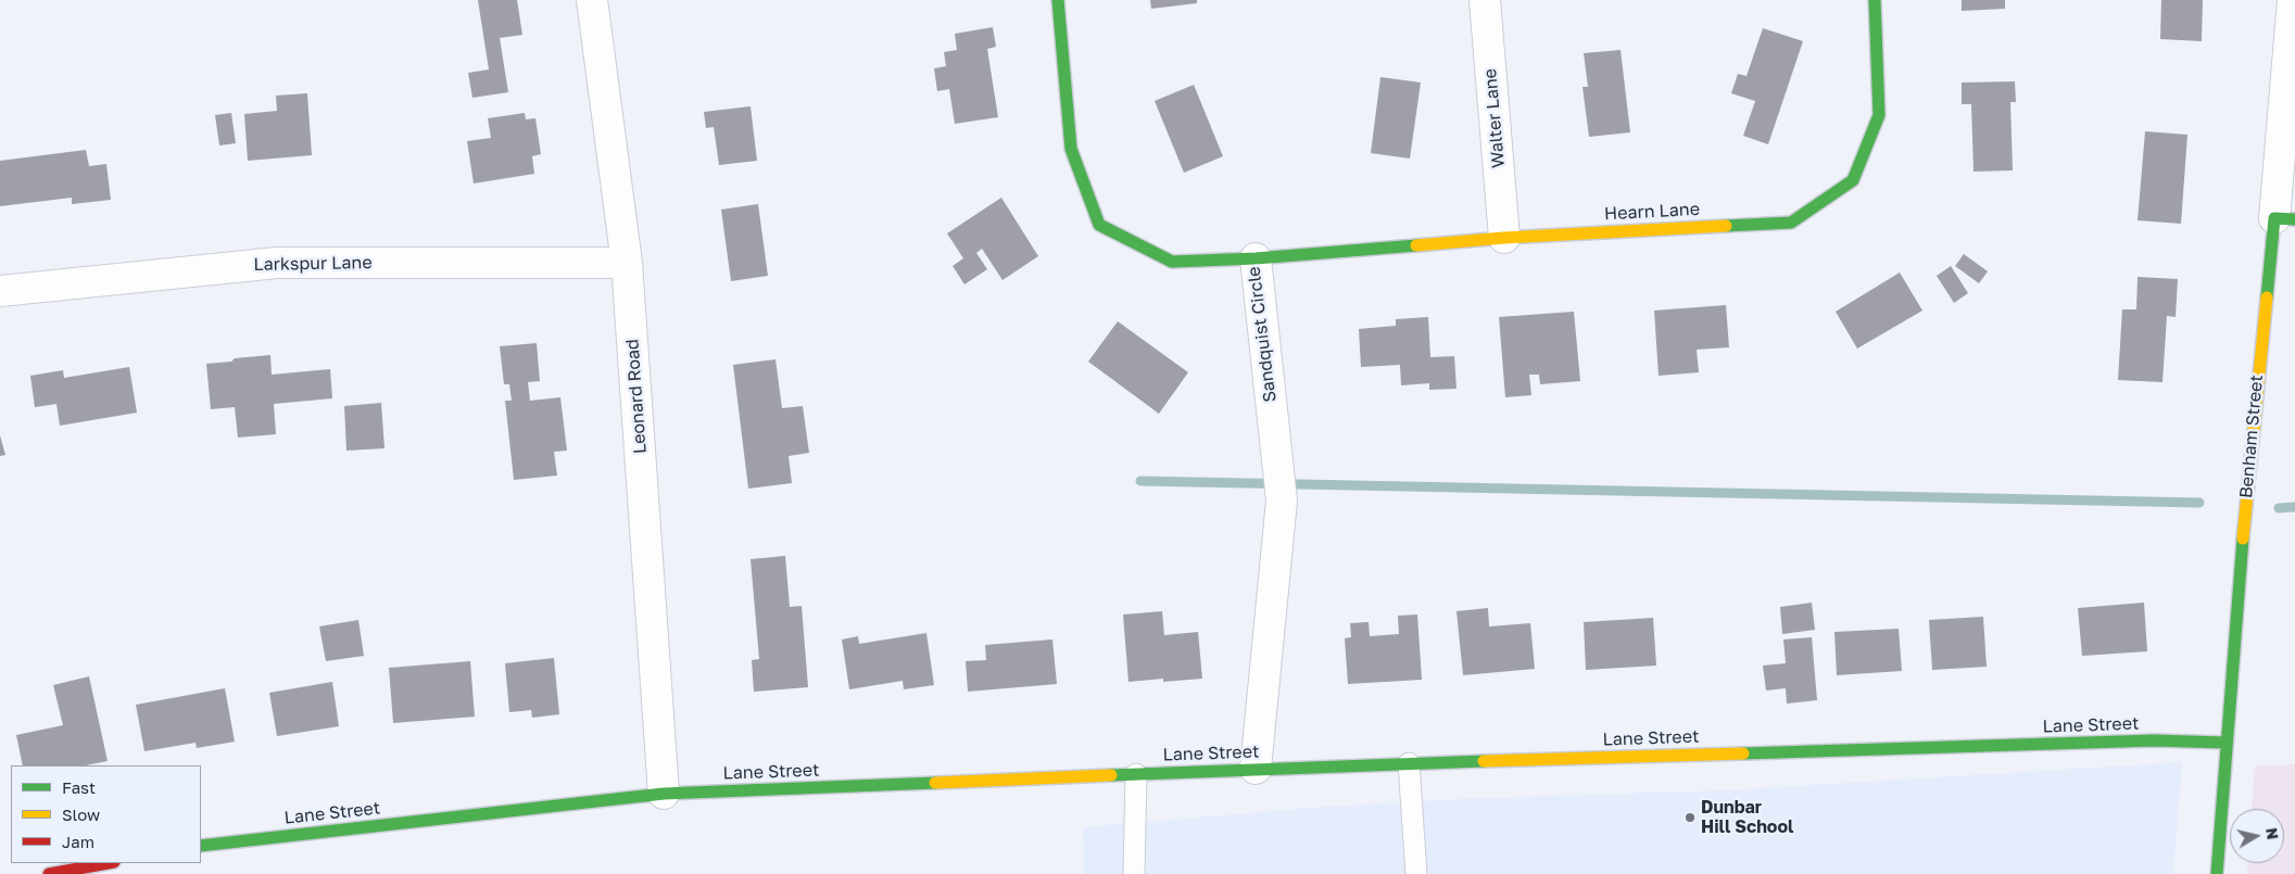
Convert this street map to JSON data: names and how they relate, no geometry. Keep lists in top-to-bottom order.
{
  "streets": {
    "street": [
      "Walter Lane",
      "Hearn Lane",
      "Larkspur Lane",
      "Sandquist Circle",
      "Leonard Road",
      "Benham Street",
      "Lane Street"
    ]
  },
  "crossings": [
    ["Walter Lane", "Hearn Lane"],
    ["Hearn Lane", "Sandquist Circle"],
    ["Larkspur Lane", "Leonard Road"],
    ["Sandquist Circle", "Lane Street"],
    ["Leonard Road", "Lane Street"],
    ["Benham Street", "Lane Street"]
  ],
  "places": ["Dunbar Hill School"],
  "legend": ["Fast", "Slow", "Jam"],
  "north": "right"
}
